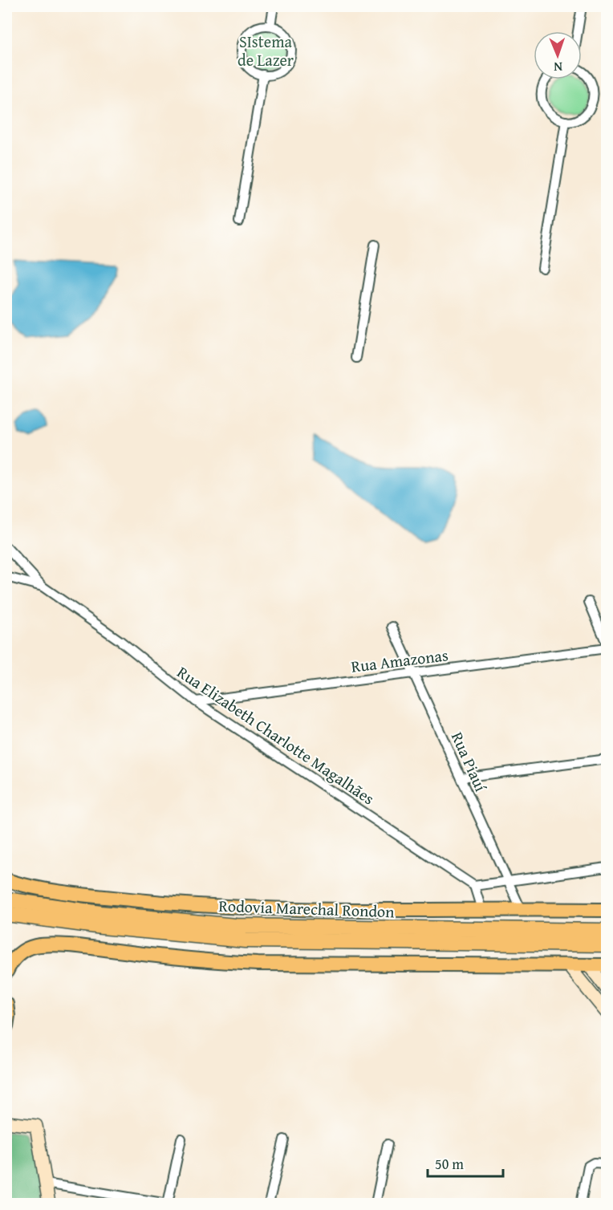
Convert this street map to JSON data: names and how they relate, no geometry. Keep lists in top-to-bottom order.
{
  "streets": {
    "highway": ["Rodovia Marechal Rondon"],
    "street": ["Rua Amazonas", "Rua Elizabeth Charlotte Magalhães", "Rua Piauí"]
  },
  "crossings": [
    ["Rua Amazonas", "Rua Elizabeth Charlotte Magalhães"],
    ["Rua Amazonas", "Rua Piauí"]
  ],
  "parks": ["SIstema de Lazer"],
  "scale_bar": "50 m",
  "north": "bottom"
}
